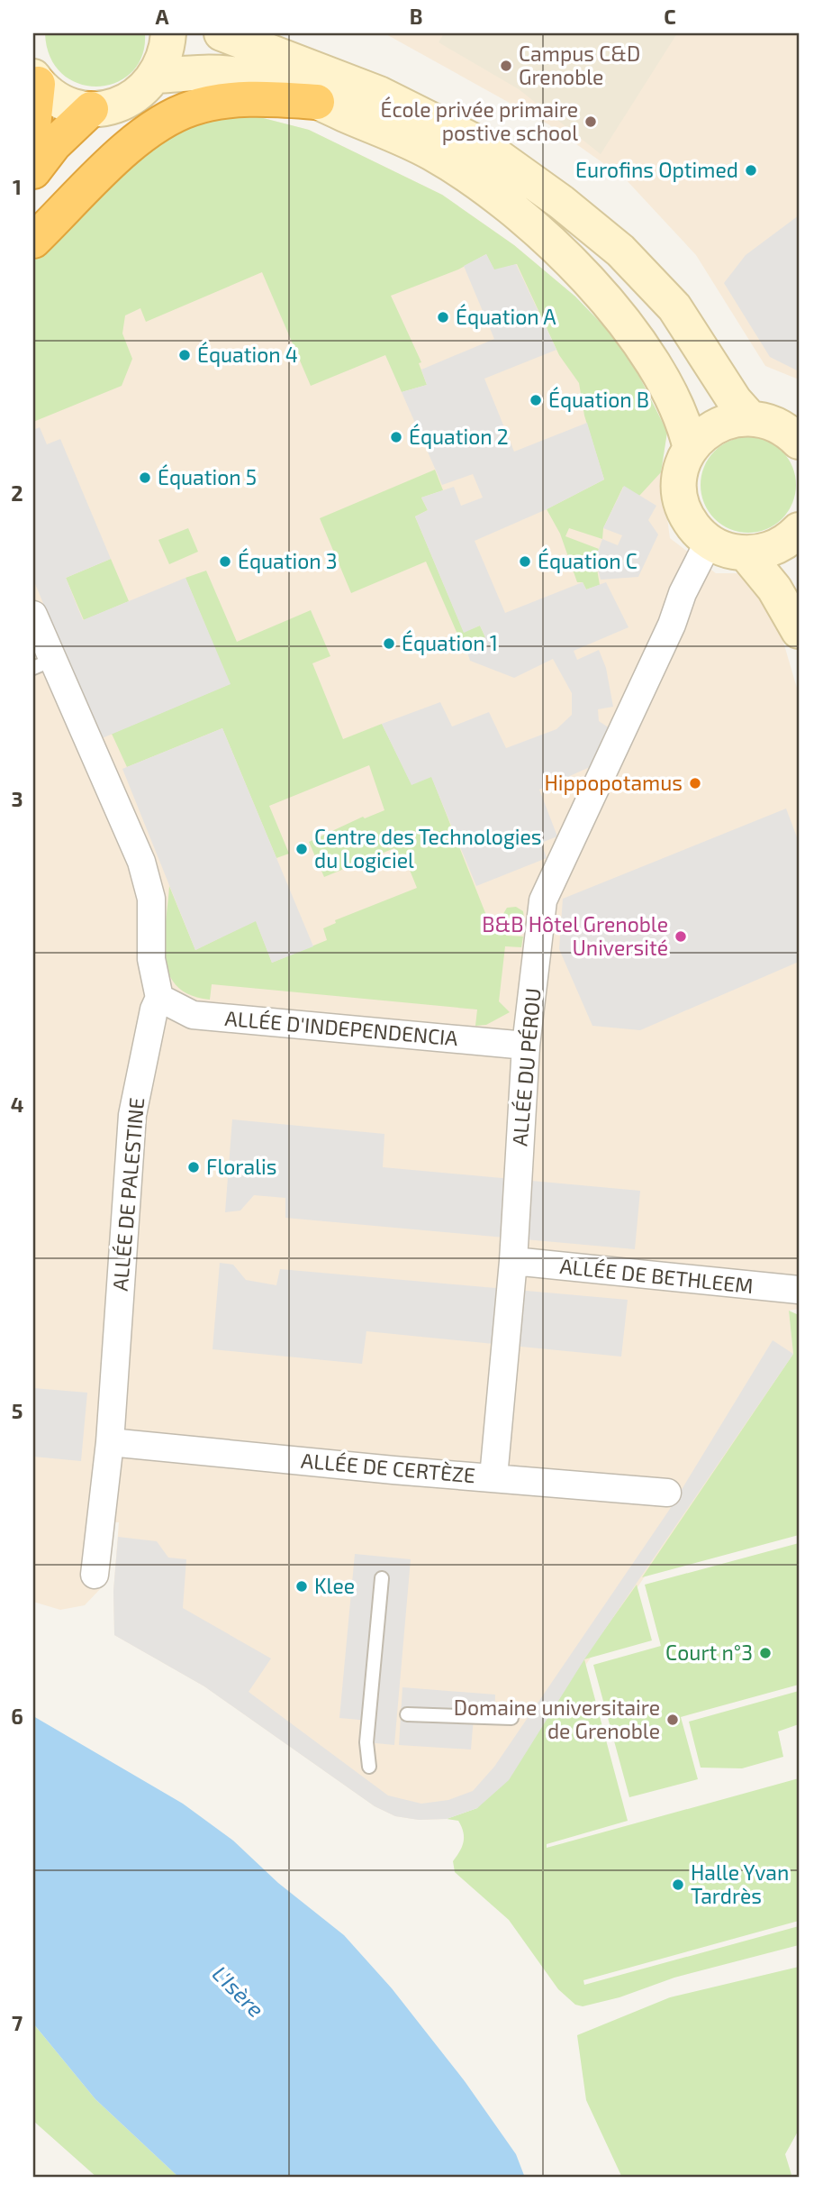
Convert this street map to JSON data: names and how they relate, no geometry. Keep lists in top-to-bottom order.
{
  "streets": {
    "street": [
      "ALLÉE D'INDEPENDENCIA",
      "ALLÉE DU PÉROU",
      "ALLÉE DE PALESTINE",
      "ALLÉE DE BETHLEEM",
      "ALLÉE DE CERTÈZE"
    ]
  },
  "crossings": [
    ["ALLÉE D'INDEPENDENCIA", "ALLÉE DU PÉROU"],
    ["ALLÉE D'INDEPENDENCIA", "ALLÉE DE PALESTINE"],
    ["ALLÉE DU PÉROU", "ALLÉE DE BETHLEEM"],
    ["ALLÉE DU PÉROU", "ALLÉE DE CERTÈZE"],
    ["ALLÉE DE PALESTINE", "ALLÉE DE CERTÈZE"]
  ],
  "water": ["L'Isère"],
  "places": [
    "Campus C&D Grenoble",
    "École privée primaire postive school",
    "Eurofins Optimed",
    "Équation A",
    "Équation 4",
    "Équation B",
    "Équation 2",
    "Équation 5",
    "Équation 3",
    "Équation C",
    "Équation 1",
    "Hippopotamus",
    "Centre des Technologies du Logiciel",
    "B&B Hôtel Grenoble Université",
    "Floralis",
    "Klee",
    "Court n°3",
    "Domaine universitaire de Grenoble",
    "Halle Yvan Tardrès"
  ],
  "grid": {
    "columns": ["A", "B", "C"],
    "rows": [
      "1",
      "2",
      "3",
      "4",
      "5",
      "6",
      "7"
    ]
  }
}
